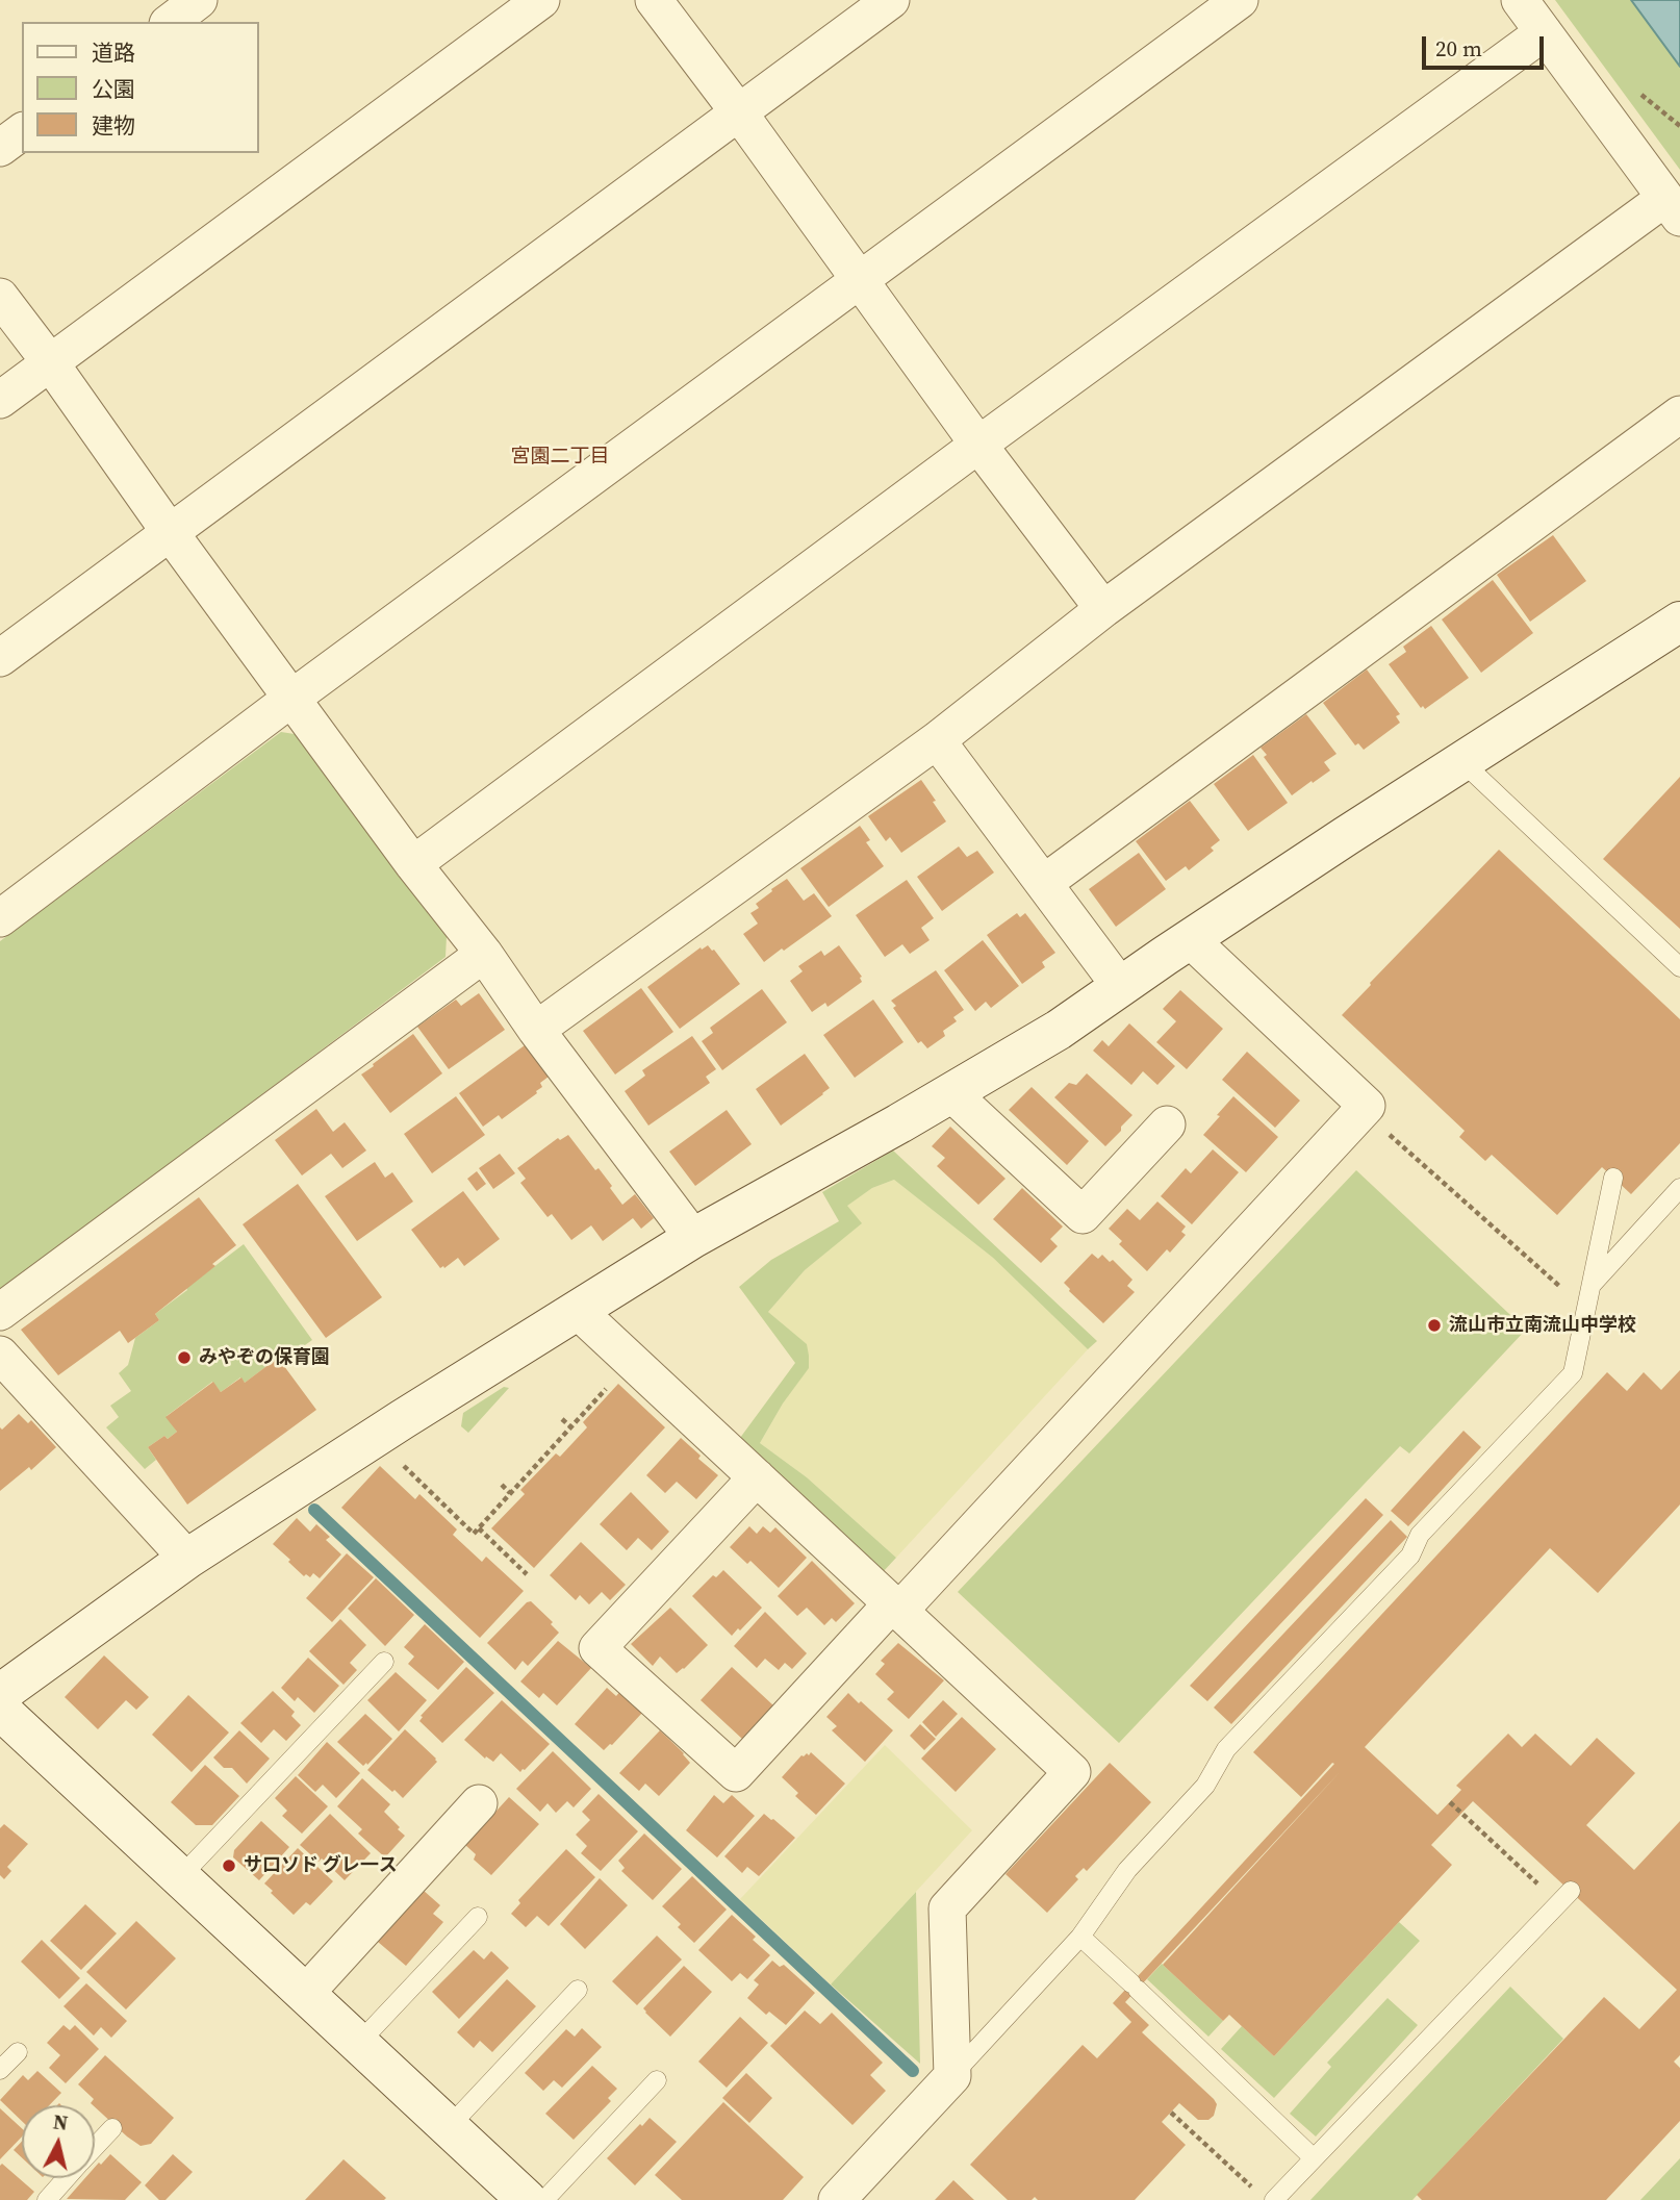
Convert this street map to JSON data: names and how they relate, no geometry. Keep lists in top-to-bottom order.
{
  "districts": ["宮園二丁目"],
  "places": ["流山市立南流山中学校", "みやぞの保育園", "サ口ソド グレ一ス"],
  "legend": ["道路", "公園", "建物"],
  "scale_bar": "20 m",
  "north": "top"
}
